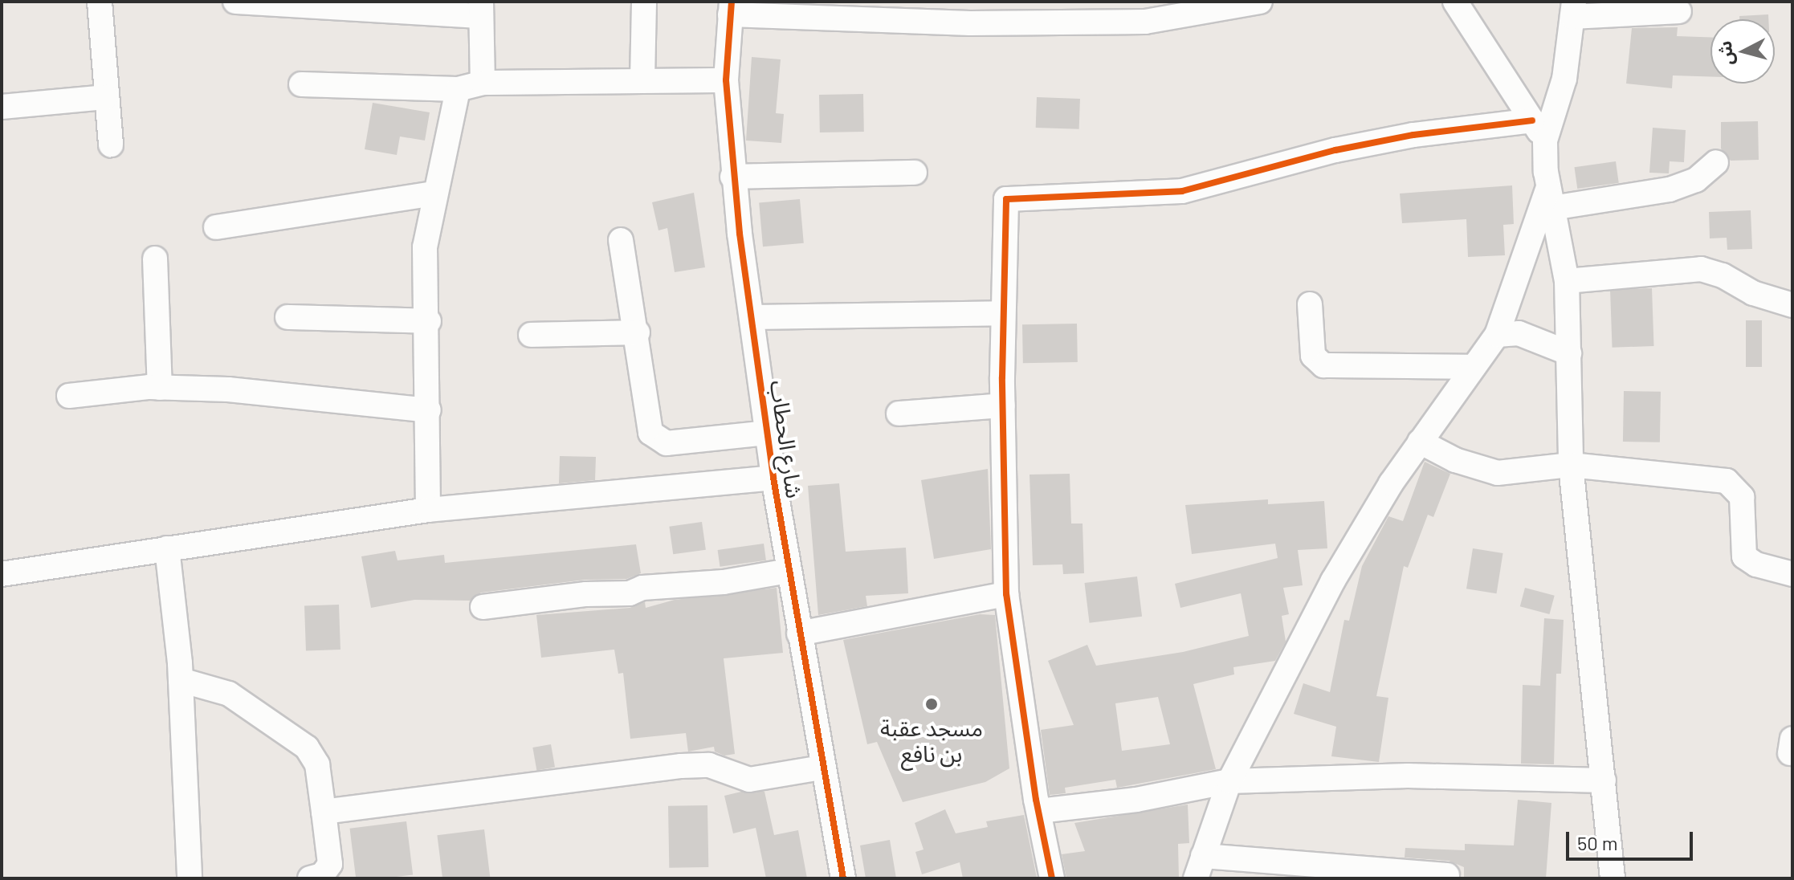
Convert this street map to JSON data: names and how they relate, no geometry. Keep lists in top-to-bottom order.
{
  "streets": {
    "street": ["شارع الحطاب"]
  },
  "places": ["مسجد عقبة بن نافع"],
  "scale_bar": "50 m",
  "north": "left"
}
